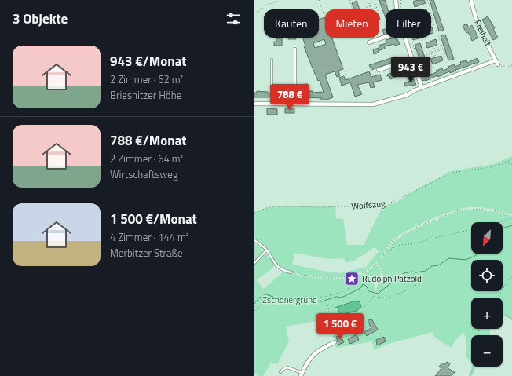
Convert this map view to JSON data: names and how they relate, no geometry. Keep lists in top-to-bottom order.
{
  "streets": {
    "street": ["Freiheit"],
    "path": ["Wolfszug"]
  },
  "parks": ["Zschonergrund"],
  "places": {
    "place": ["Rudolph Pätzold"]
  },
  "north": "bottom left",
  "page": {
    "heading": "3 Objekte",
    "chip": ["Kaufen", "Mieten", "Filter"],
    "list": [
      {
        "name": "943 €/Monat",
        "note": "2 Zimmer · 62 m² · Briesnitzer Höhe"
      },
      {
        "name": "788 €/Monat",
        "note": "2 Zimmer · 64 m² · Wirtschaftsweg"
      },
      {
        "name": "1 500 €/Monat",
        "note": "4 Zimmer · 144 m² · Merbitzer Straße"
      }
    ],
    "price": ["943 €", "788 €", "1 500 €"],
    "map_buttons": ["+", "−"]
  }
}
